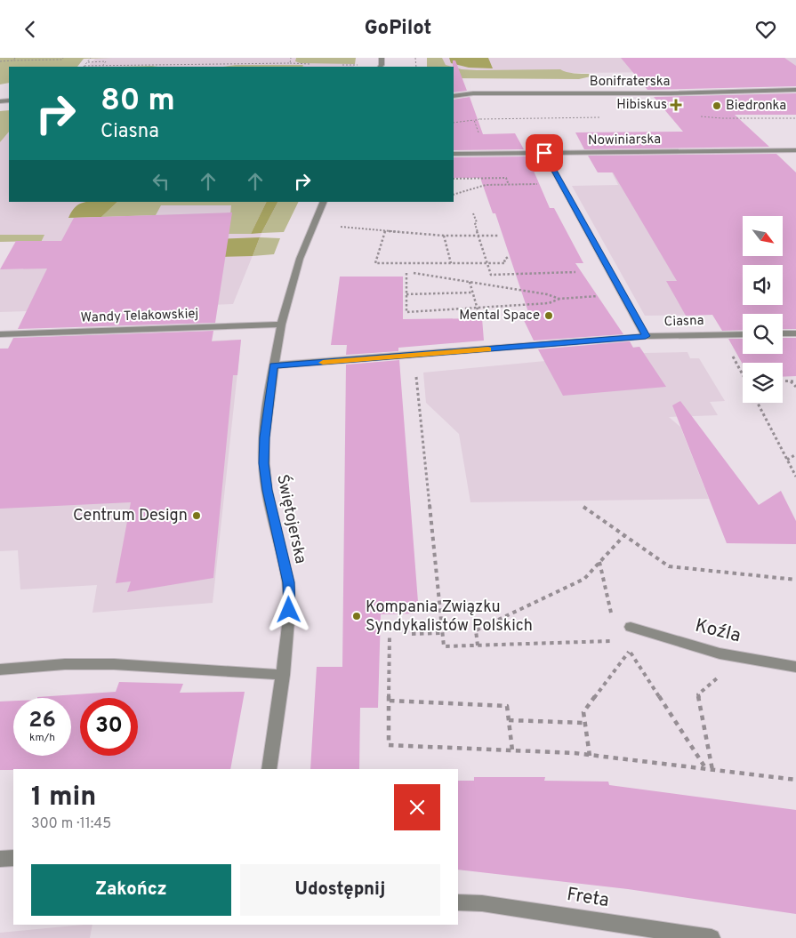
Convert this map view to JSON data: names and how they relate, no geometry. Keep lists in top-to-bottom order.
{
  "streets": {
    "street": [
      "Bonifraterska",
      "Nowiniarska",
      "Wandy Telakowskiej",
      "Ciasna",
      "Świętojerska",
      "Koźla",
      "Freta"
    ]
  },
  "crossings": [
    ["Wandy Telakowskiej", "Świętojerska"],
    ["Ciasna", "Świętojerska"]
  ],
  "places": {
    "health": ["Hibiskus"],
    "other": [
      "Biedronka",
      "Mental Space",
      "Centrum Design",
      "Kompania Związku Syndykalistów Polskich"
    ]
  },
  "north": "bottom right",
  "page": {
    "header": "GoPilot",
    "turn": ["80 m", "Ciasna"],
    "speed": "26 km/h",
    "limit": "30",
    "heading": ["1 min", "300 m · 11:45"],
    "buttons": ["Zakończ", "Udostępnij"]
  }
}
